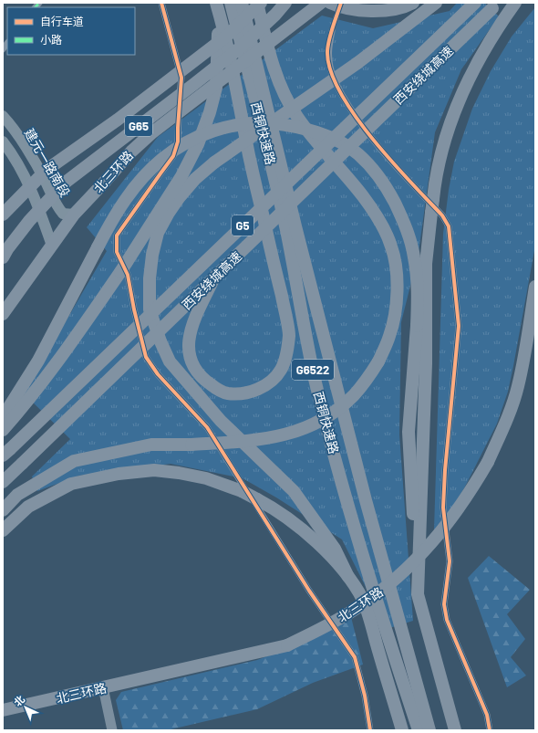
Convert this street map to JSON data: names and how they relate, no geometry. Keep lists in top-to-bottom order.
{
  "streets": {
    "highway": [
      "西安绕城高速",
      "G65",
      "西铜快速路",
      "北三环路",
      "G5",
      "G6522"
    ],
    "main road": ["建元一路南段"]
  },
  "crossings": [
    ["建元一路南段", "北三环路"]
  ],
  "legend": ["自行车道", "小路"],
  "north": "top left"
}
